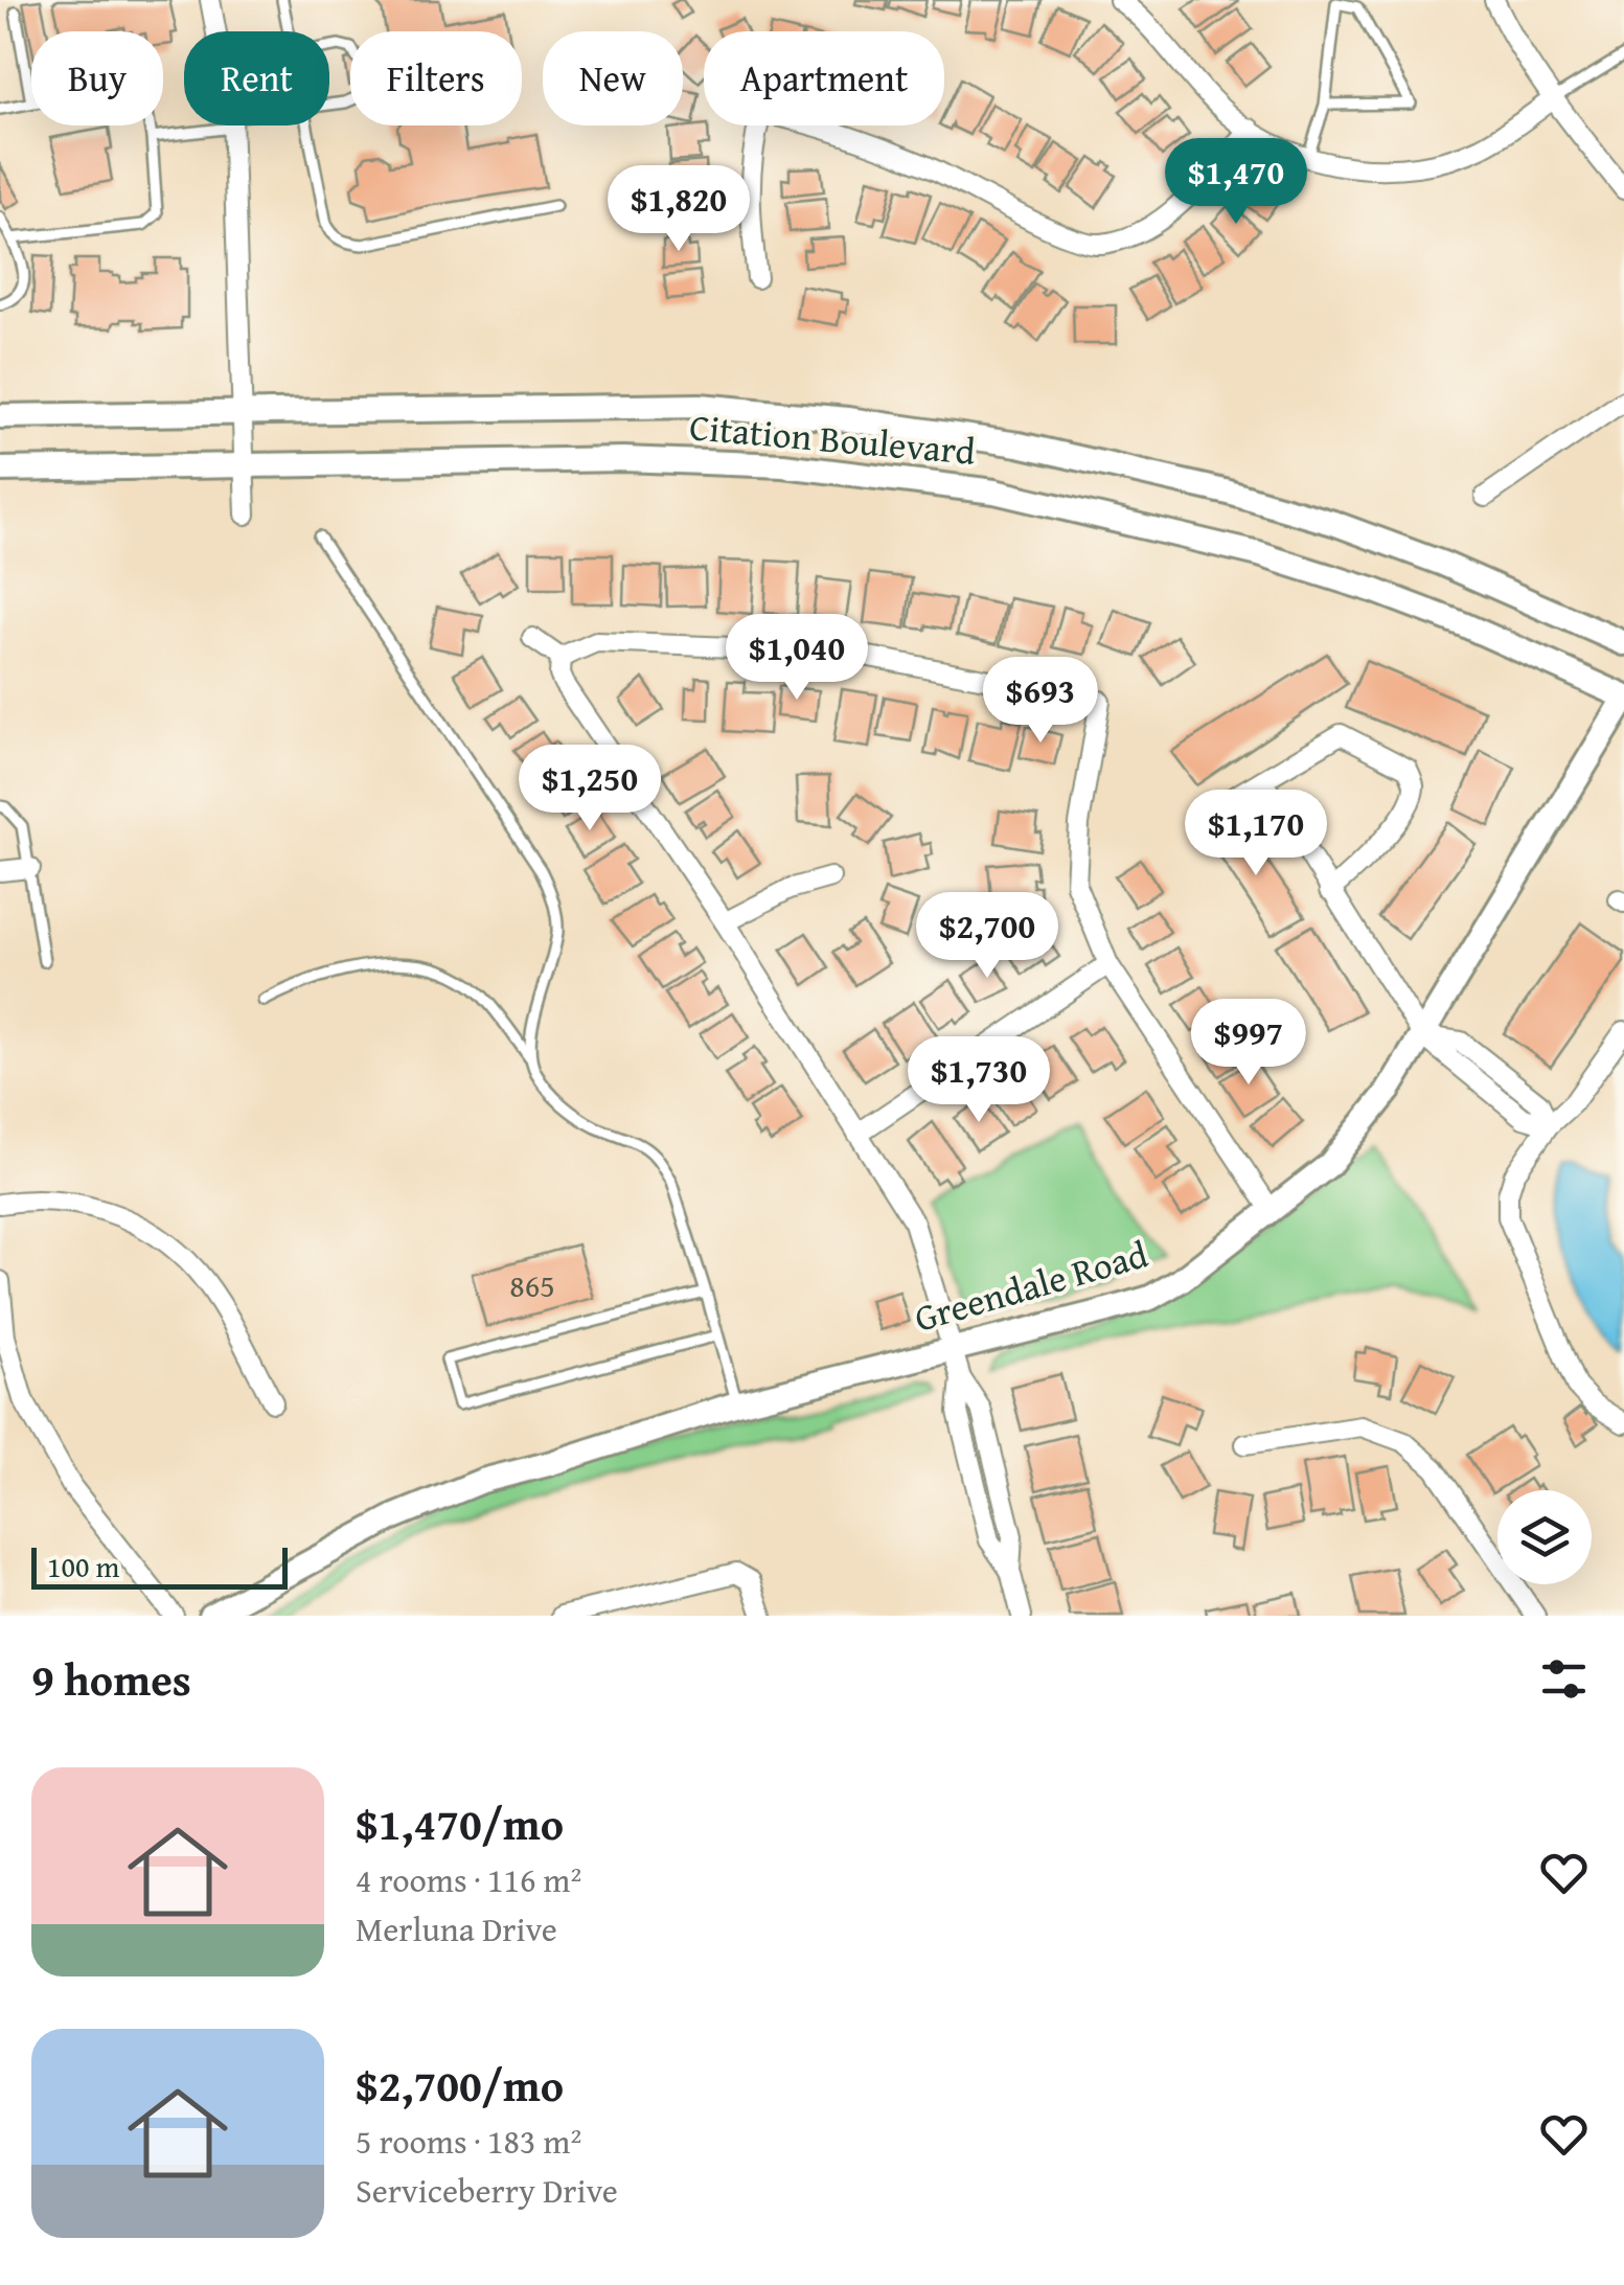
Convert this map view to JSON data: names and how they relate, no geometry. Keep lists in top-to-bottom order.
{
  "streets": {
    "main road": ["Citation Boulevard", "Greendale Road"]
  },
  "crossings": [
    ["Citation Boulevard", "Greendale Road"]
  ],
  "house_numbers": ["865"],
  "scale_bar": "100 m",
  "page": {
    "chip": [
      "Buy",
      "Rent",
      "Filters",
      "New",
      "Apartment"
    ],
    "price": [
      "$1,470",
      "$1,820",
      "$1,040",
      "$693",
      "$1,250",
      "$1,170",
      "$2,700",
      "$997",
      "$1,730"
    ],
    "scale": "100 m",
    "heading": "9 homes",
    "list": [
      {
        "name": "$1,470/mo",
        "note": "4 rooms · 116 m² · Merluna Drive"
      },
      {
        "name": "$2,700/mo",
        "note": "5 rooms · 183 m² · Serviceberry Drive"
      }
    ]
  }
}
